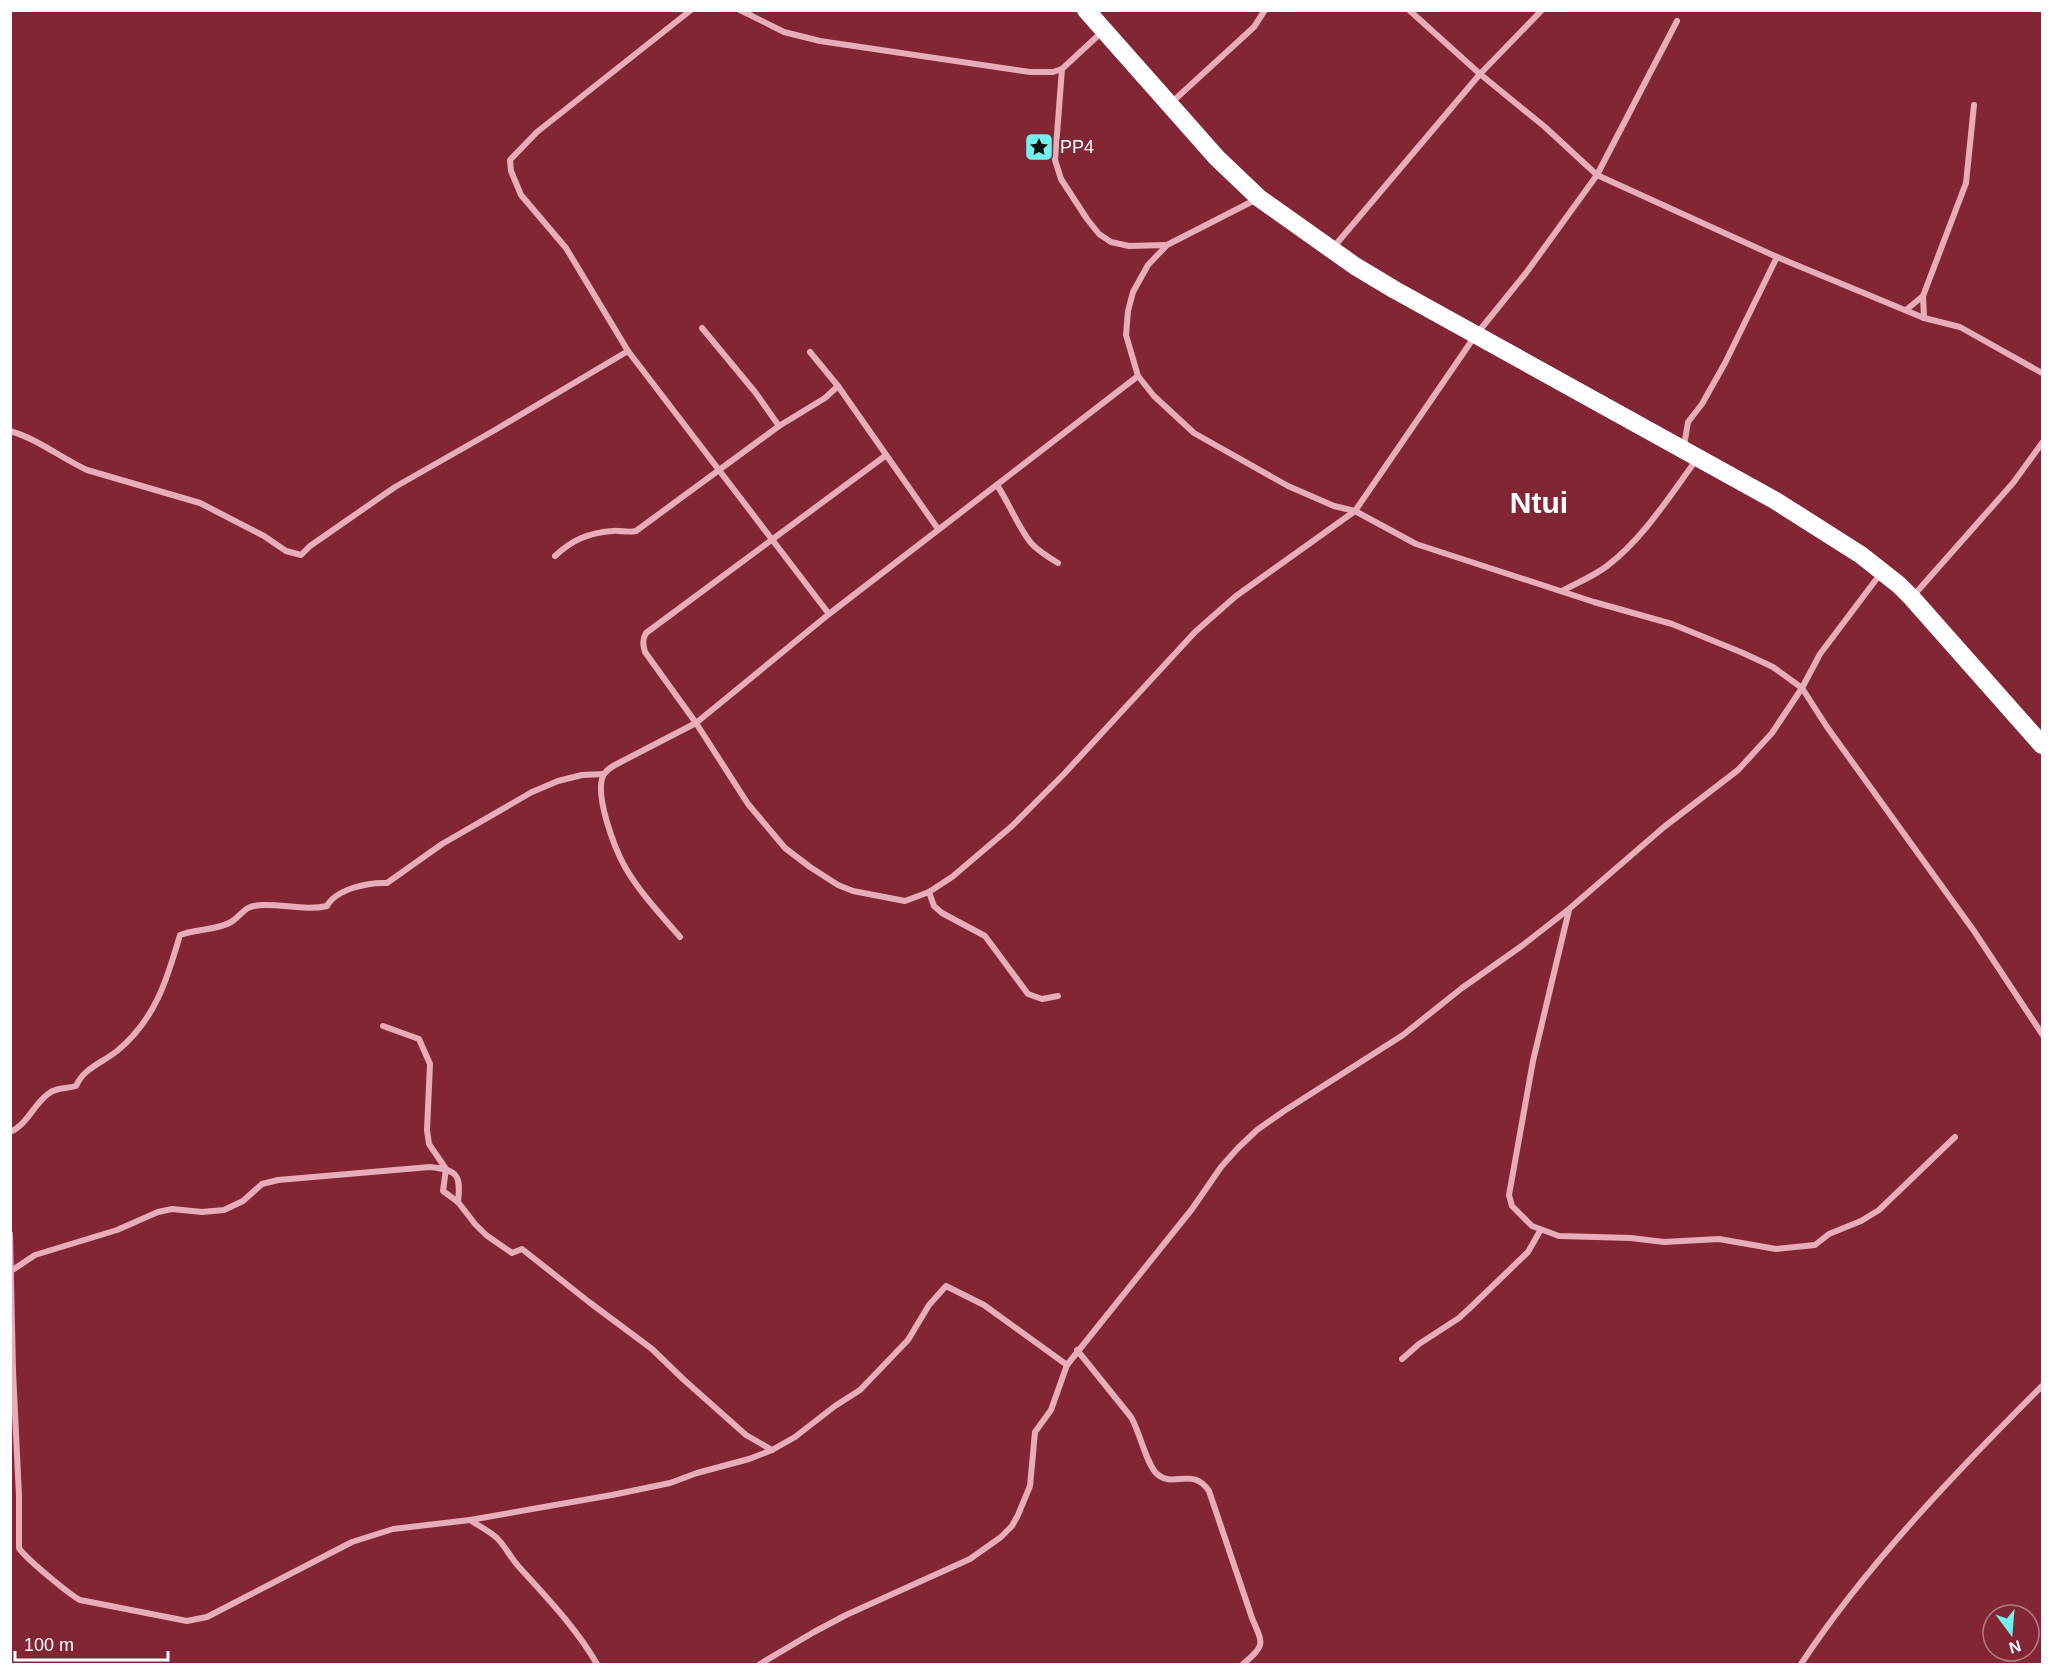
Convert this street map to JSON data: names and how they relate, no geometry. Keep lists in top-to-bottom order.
{
  "districts": ["Ntui"],
  "places": {
    "place": ["PP4"]
  },
  "scale_bar": "100 m",
  "north": "bottom"
}
